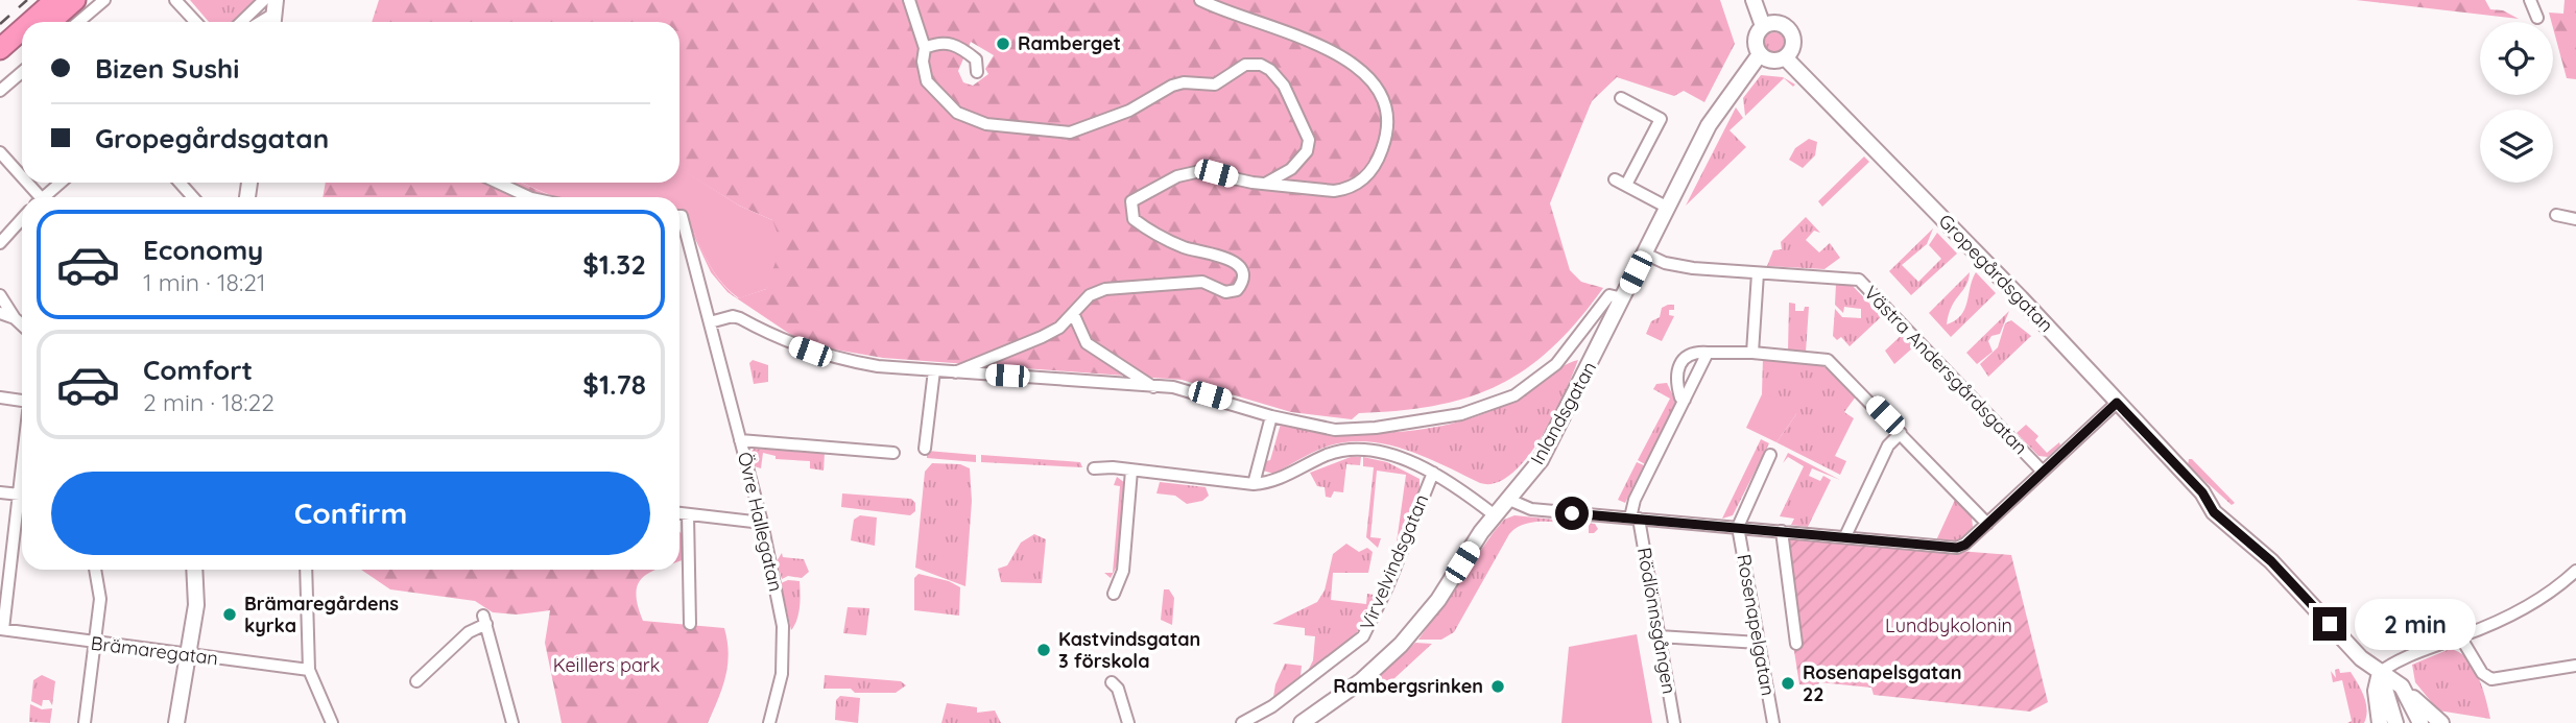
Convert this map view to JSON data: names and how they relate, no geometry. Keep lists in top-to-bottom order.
{
  "streets": {
    "street": [
      "Gropegårdsgatan",
      "Västra Andersgårdsgatan",
      "Inlandsgatan",
      "Övre Hallegatan",
      "Virvelvindsgatan",
      "Rödlönnsgången",
      "Rosenapelgatan",
      "Brämaregatan"
    ]
  },
  "crossings": [
    ["Gropegårdsgatan", "Inlandsgatan"],
    ["Västra Andersgårdsgatan", "Inlandsgatan"]
  ],
  "parks": ["Lundbykolonin", "Keillers park"],
  "places": [
    "Ramberget",
    "Brämaregårdens kyrka",
    "Kastvindsgatan 3 förskola",
    "Rosenapelsgatan 22",
    "Rambergsrinken"
  ],
  "page": {
    "banner": ["Bizen Sushi", "Gropegårdsgatan"],
    "list": [
      {
        "name": "Economy",
        "note": "1 min · 18:21",
        "value": "$1.32"
      },
      {
        "name": "Comfort",
        "note": "2 min · 18:22",
        "value": "$1.78"
      }
    ],
    "buttons": "Confirm",
    "bubble": "2 min"
  }
}
